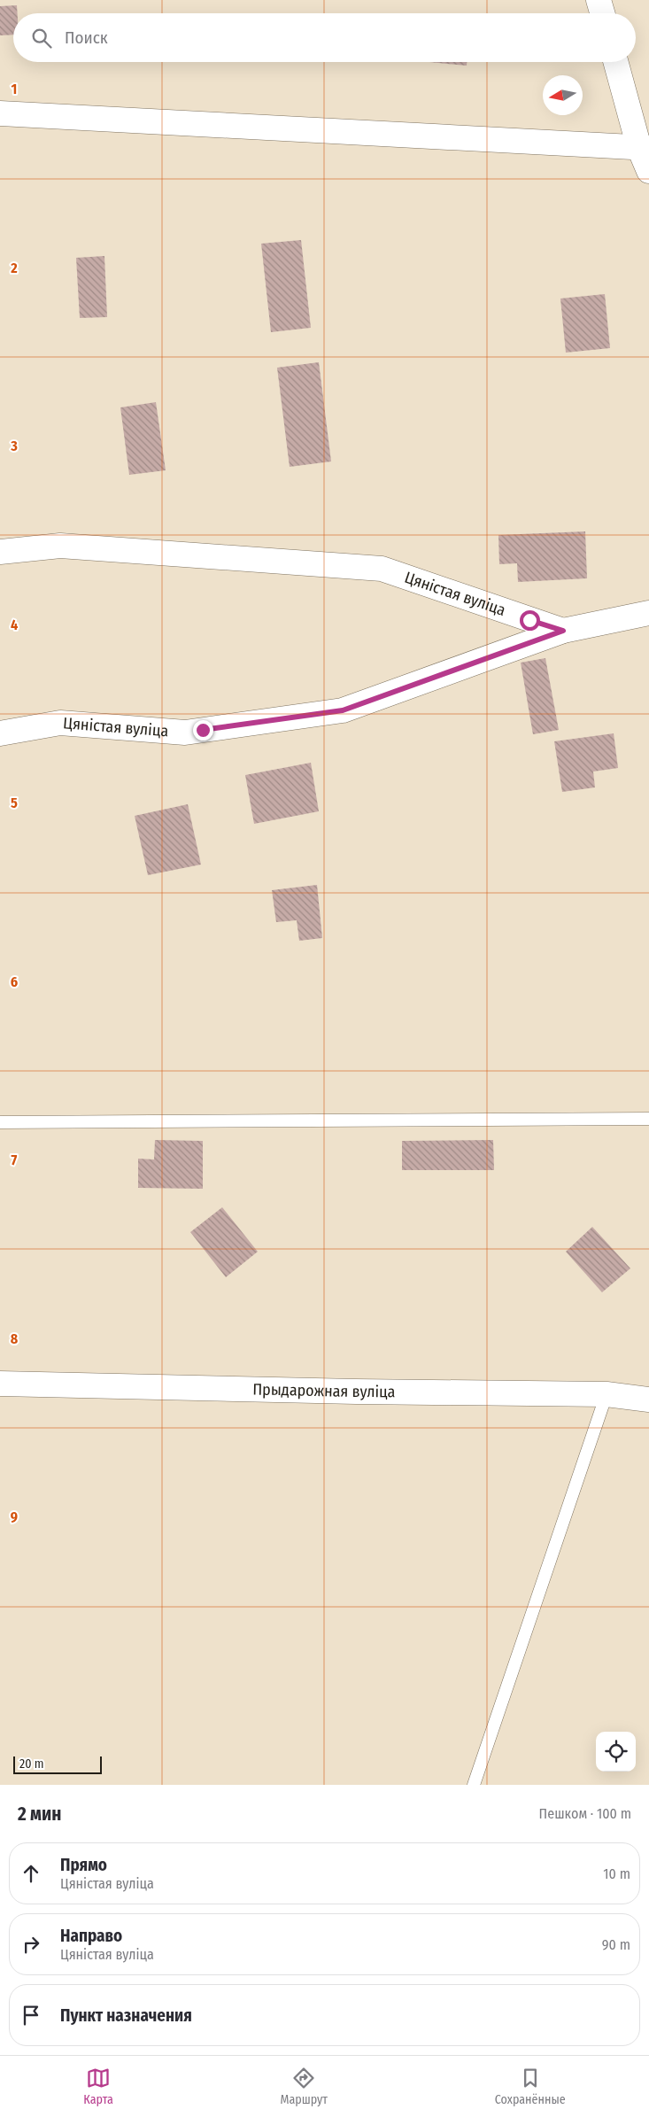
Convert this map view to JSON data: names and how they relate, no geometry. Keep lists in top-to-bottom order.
{
  "streets": {
    "street": ["Цяністая вуліца", "Прыдарожная вуліца"]
  },
  "scale_bar": "20 m",
  "north": "left",
  "page": {
    "search": "Поиск",
    "scale": "20 m",
    "heading": ["2 мин", "Пешком · 100 m"],
    "list": [
      ["Прямо", "Цяністая вуліца", "10 m"],
      ["Направо", "Цяністая вуліца", "90 m"],
      "Пункт назначения"
    ],
    "nav": ["Карта", "Маршрут", "Сохранённые"]
  },
  "grid": {
    "rows": [
      "1",
      "2",
      "3",
      "4",
      "5",
      "6",
      "7",
      "8",
      "9"
    ]
  }
}
